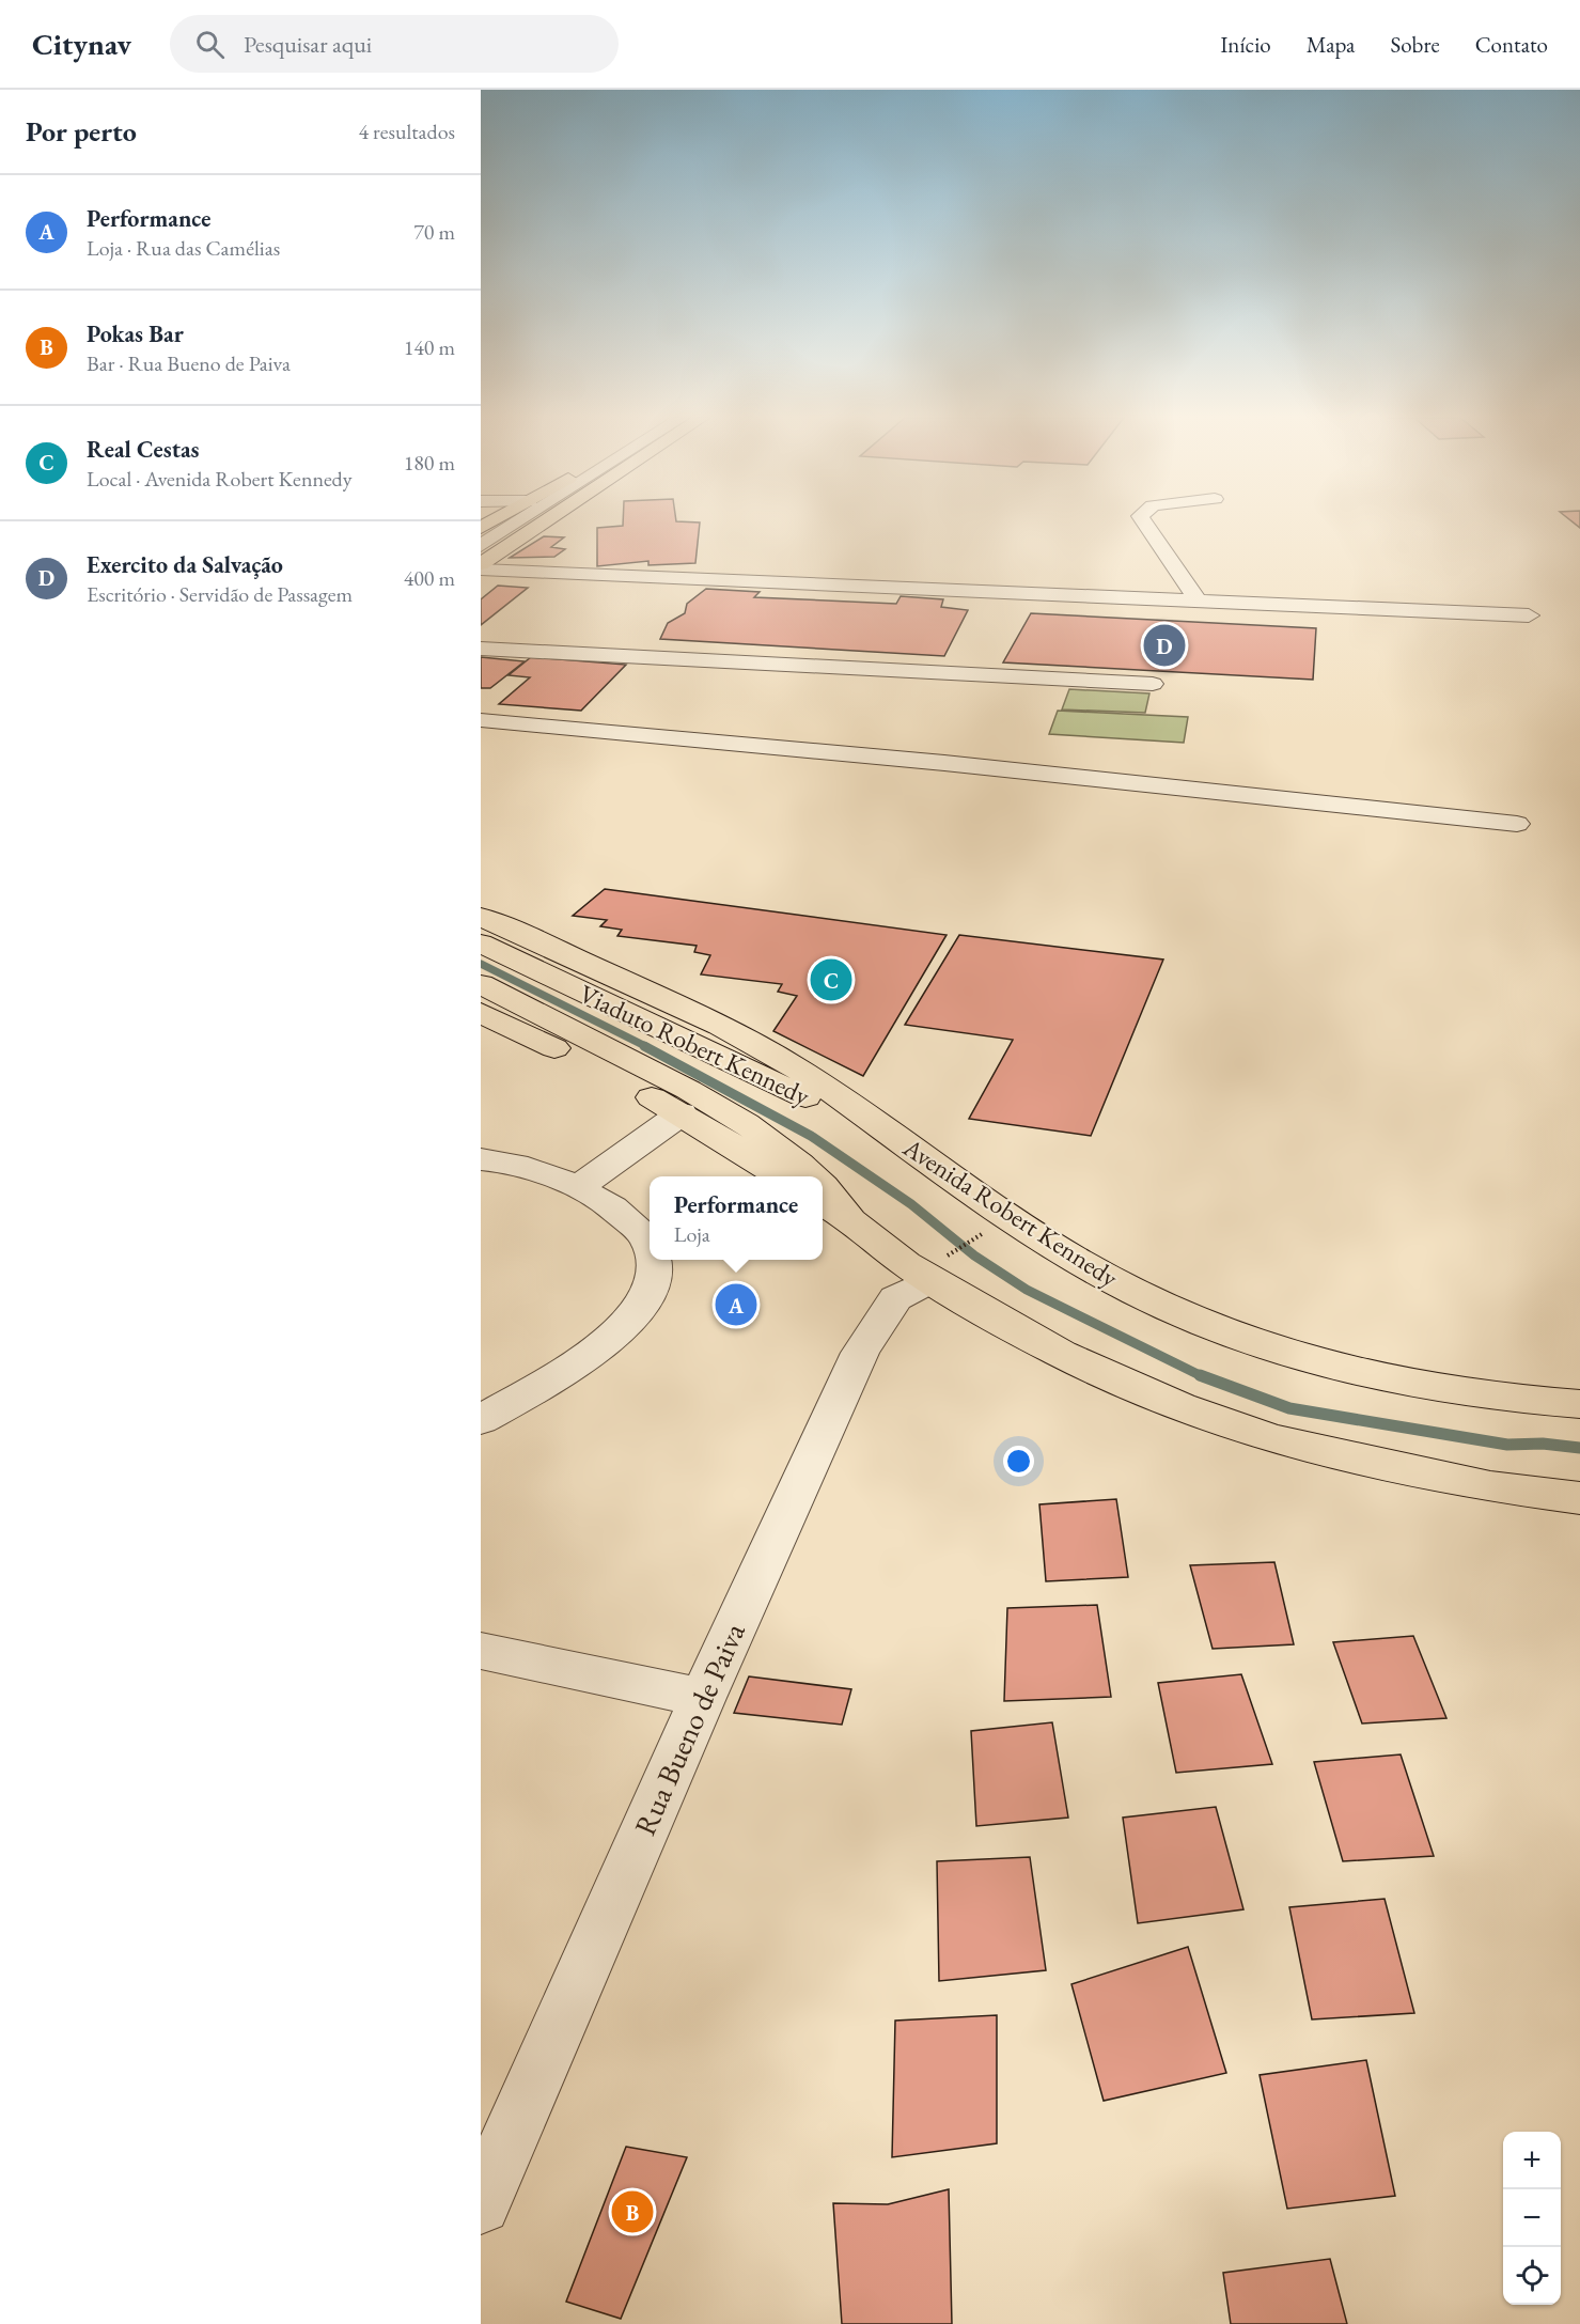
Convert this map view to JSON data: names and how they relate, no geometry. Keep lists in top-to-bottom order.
{
  "streets": {
    "main road": ["Viaduto Robert Kennedy", "Avenida Robert Kennedy"],
    "street": ["Rua Bueno de Paiva"]
  },
  "crossings": [
    ["Viaduto Robert Kennedy", "Avenida Robert Kennedy"]
  ],
  "page": {
    "header": "Citynav",
    "search": "Pesquisar aqui",
    "nav": [
      "Início",
      "Mapa",
      "Sobre",
      "Contato"
    ],
    "heading": ["Por perto", "4 resultados"],
    "list": [
      {
        "mark": "A",
        "name": "Performance",
        "note": "Loja · Rua das Camélias",
        "value": "70 m"
      },
      {
        "mark": "B",
        "name": "Pokas Bar",
        "note": "Bar · Rua Bueno de Paiva",
        "value": "140 m"
      },
      {
        "mark": "C",
        "name": "Real Cestas",
        "note": "Local · Avenida Robert Kennedy",
        "value": "180 m"
      },
      {
        "mark": "D",
        "name": "Exercito da Salvação",
        "note": "Escritório · Servidão de Passagem",
        "value": "400 m"
      }
    ],
    "pins": [
      "D",
      "C",
      "A",
      "B"
    ],
    "popup": ["Performance", "Loja"],
    "map_buttons": ["+", "−"]
  }
}
